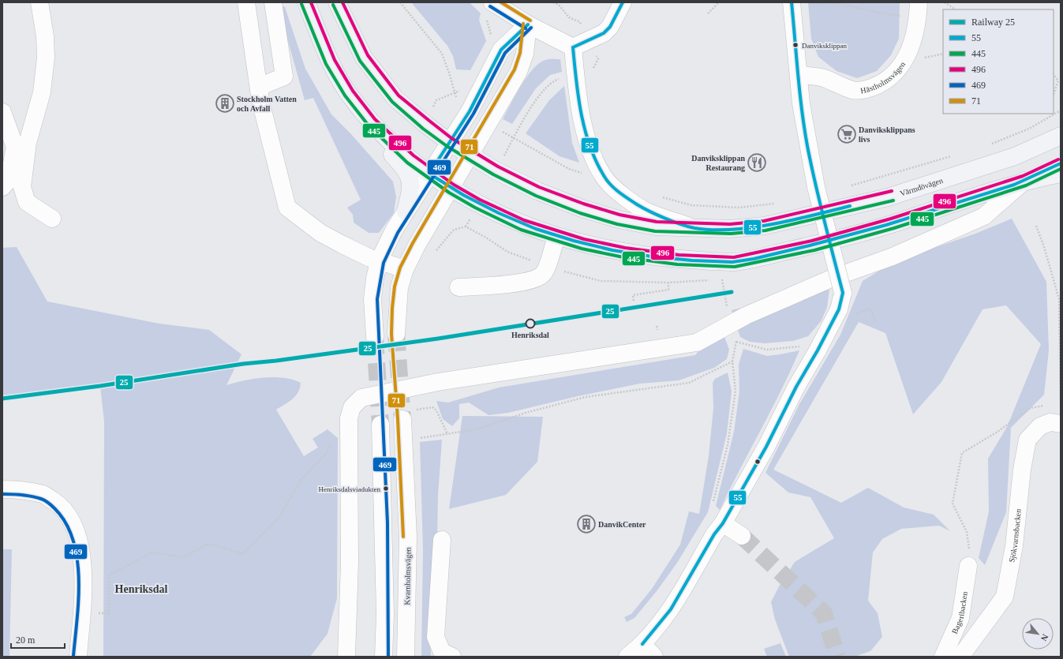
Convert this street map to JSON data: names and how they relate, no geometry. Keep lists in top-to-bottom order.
{
  "streets": {
    "main road": ["Värmdövägen"],
    "street": [
      "Hästholmsvägen",
      "Sjökvarnsbacken",
      "Kvarnholmsvägen",
      "Bageribacken"
    ]
  },
  "districts": ["Henriksdal"],
  "places": {
    "other": ["Danviksklippan", "Henriksdal", "Henriksdalsviadukten"],
    "building": ["Stockholm Vatten och Avfall", "DanvikCenter"],
    "supermarket": ["Danviksklippans livs"],
    "restaurant": ["Danviksklippan Restaurang"]
  },
  "lines": [
    "transit line 55",
    "transit line 496",
    "transit line 71",
    "transit line 445",
    "transit line 469",
    "rail line 25"
  ],
  "legend": [
    "Railway 25",
    "55",
    "445",
    "496",
    "469",
    "71"
  ],
  "scale_bar": "20 m",
  "north": "bottom right"
}
